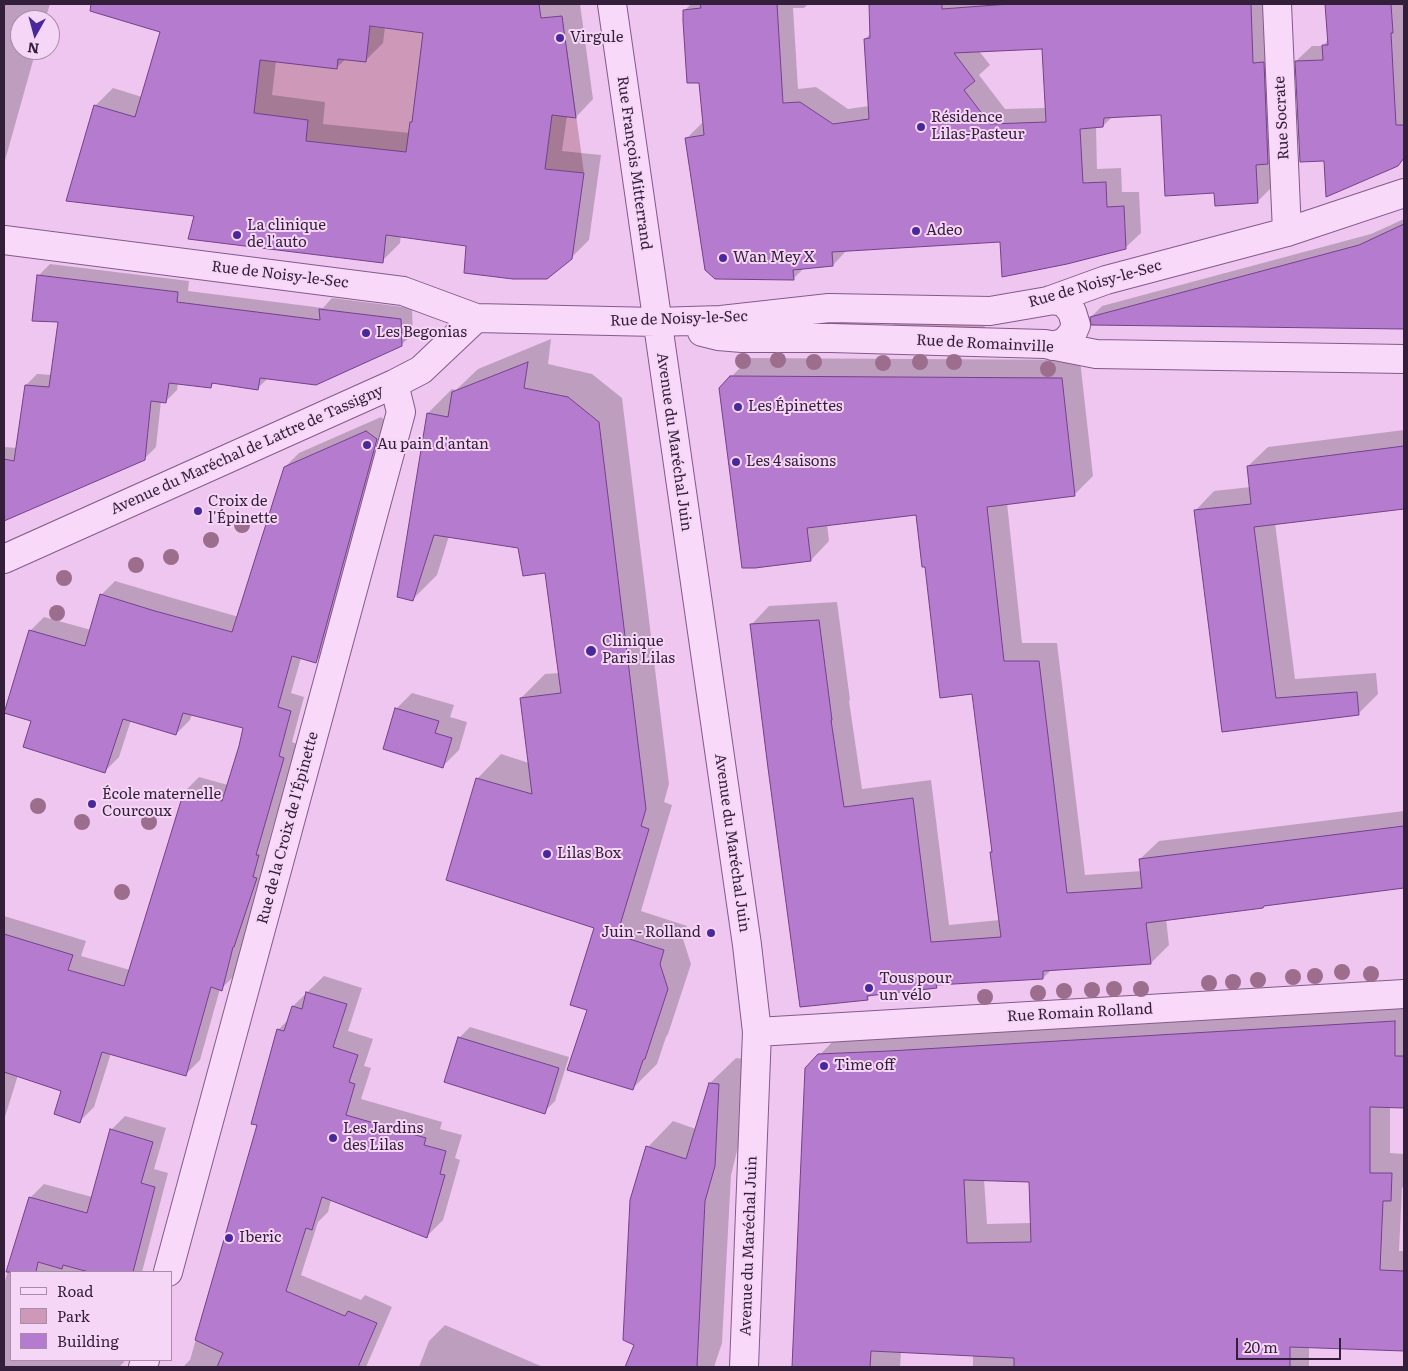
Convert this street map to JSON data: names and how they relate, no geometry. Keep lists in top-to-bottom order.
{
  "streets": {
    "street": [
      "Rue Socrate",
      "Rue François Mitterrand",
      "Rue de Noisy-le-Sec",
      "Rue de Romainville",
      "Avenue du Maréchal Juin",
      "Avenue du Maréchal de Lattre de Tassigny",
      "Rue de la Croix de l'Épinette",
      "Rue Romain Rolland"
    ]
  },
  "crossings": [
    ["Rue Socrate", "Rue de Noisy-le-Sec"],
    ["Rue François Mitterrand", "Rue de Noisy-le-Sec"],
    ["Rue François Mitterrand", "Rue de Romainville"],
    ["Rue François Mitterrand", "Avenue du Maréchal Juin"],
    ["Rue de Noisy-le-Sec", "Rue de Romainville"],
    ["Rue de Noisy-le-Sec", "Avenue du Maréchal Juin"],
    ["Rue de Noisy-le-Sec", "Avenue du Maréchal de Lattre de Tassigny"],
    ["Rue de Romainville", "Avenue du Maréchal Juin"],
    ["Avenue du Maréchal Juin", "Rue Romain Rolland"],
    ["Avenue du Maréchal de Lattre de Tassigny", "Rue de la Croix de l'Épinette"]
  ],
  "places": [
    "Virgule",
    "Résidence Lilas-Pasteur",
    "Adeo",
    "La clinique de l'auto",
    "Wan Mey X",
    "Les Begonias",
    "Les Épinettes",
    "Au pain d'antan",
    "Les 4 saisons",
    "Croix de l'Épinette",
    "Clinique Paris Lilas",
    "École maternelle Courcoux",
    "Lilas Box",
    "Juin - Rolland",
    "Tous pour un vélo",
    "Time off",
    "Les Jardins des Lilas",
    "Iberic"
  ],
  "legend": ["Road", "Park", "Building"],
  "scale_bar": "20 m",
  "north": "bottom"
}
